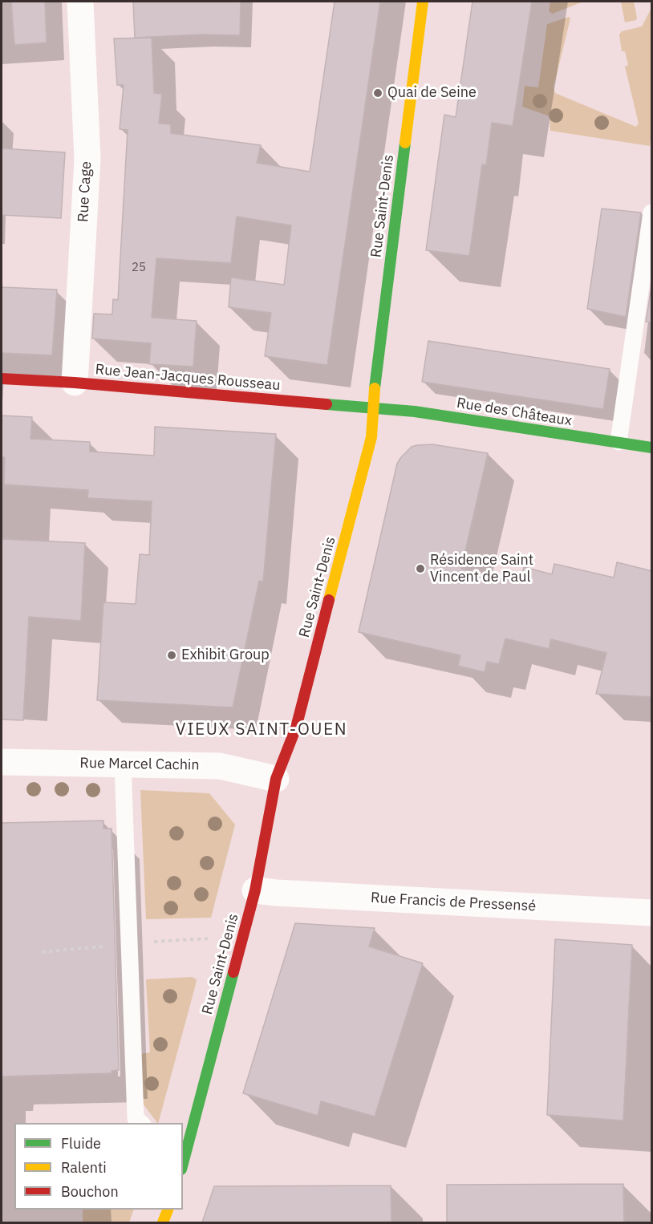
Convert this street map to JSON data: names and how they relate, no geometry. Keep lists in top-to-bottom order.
{
  "streets": {
    "main road": ["Rue Saint-Denis", "Rue Jean-Jacques Rousseau", "Rue des Châteaux"],
    "street": ["Rue Cage", "Rue Marcel Cachin", "Rue Francis de Pressensé"]
  },
  "crossings": [
    ["Rue Cage", "Rue Jean-Jacques Rousseau"],
    ["Rue Saint-Denis", "Rue Jean-Jacques Rousseau"],
    ["Rue Saint-Denis", "Rue des Châteaux"],
    ["Rue Saint-Denis", "Rue Marcel Cachin"],
    ["Rue Saint-Denis", "Rue Francis de Pressensé"],
    ["Rue Jean-Jacques Rousseau", "Rue des Châteaux"]
  ],
  "districts": ["VIEUX SAINT-OUEN"],
  "places": ["Quai de Seine", "Résidence Saint Vincent de Paul", "Exhibit Group"],
  "house_numbers": ["25"],
  "legend": ["Fluide", "Ralenti", "Bouchon"]
}
